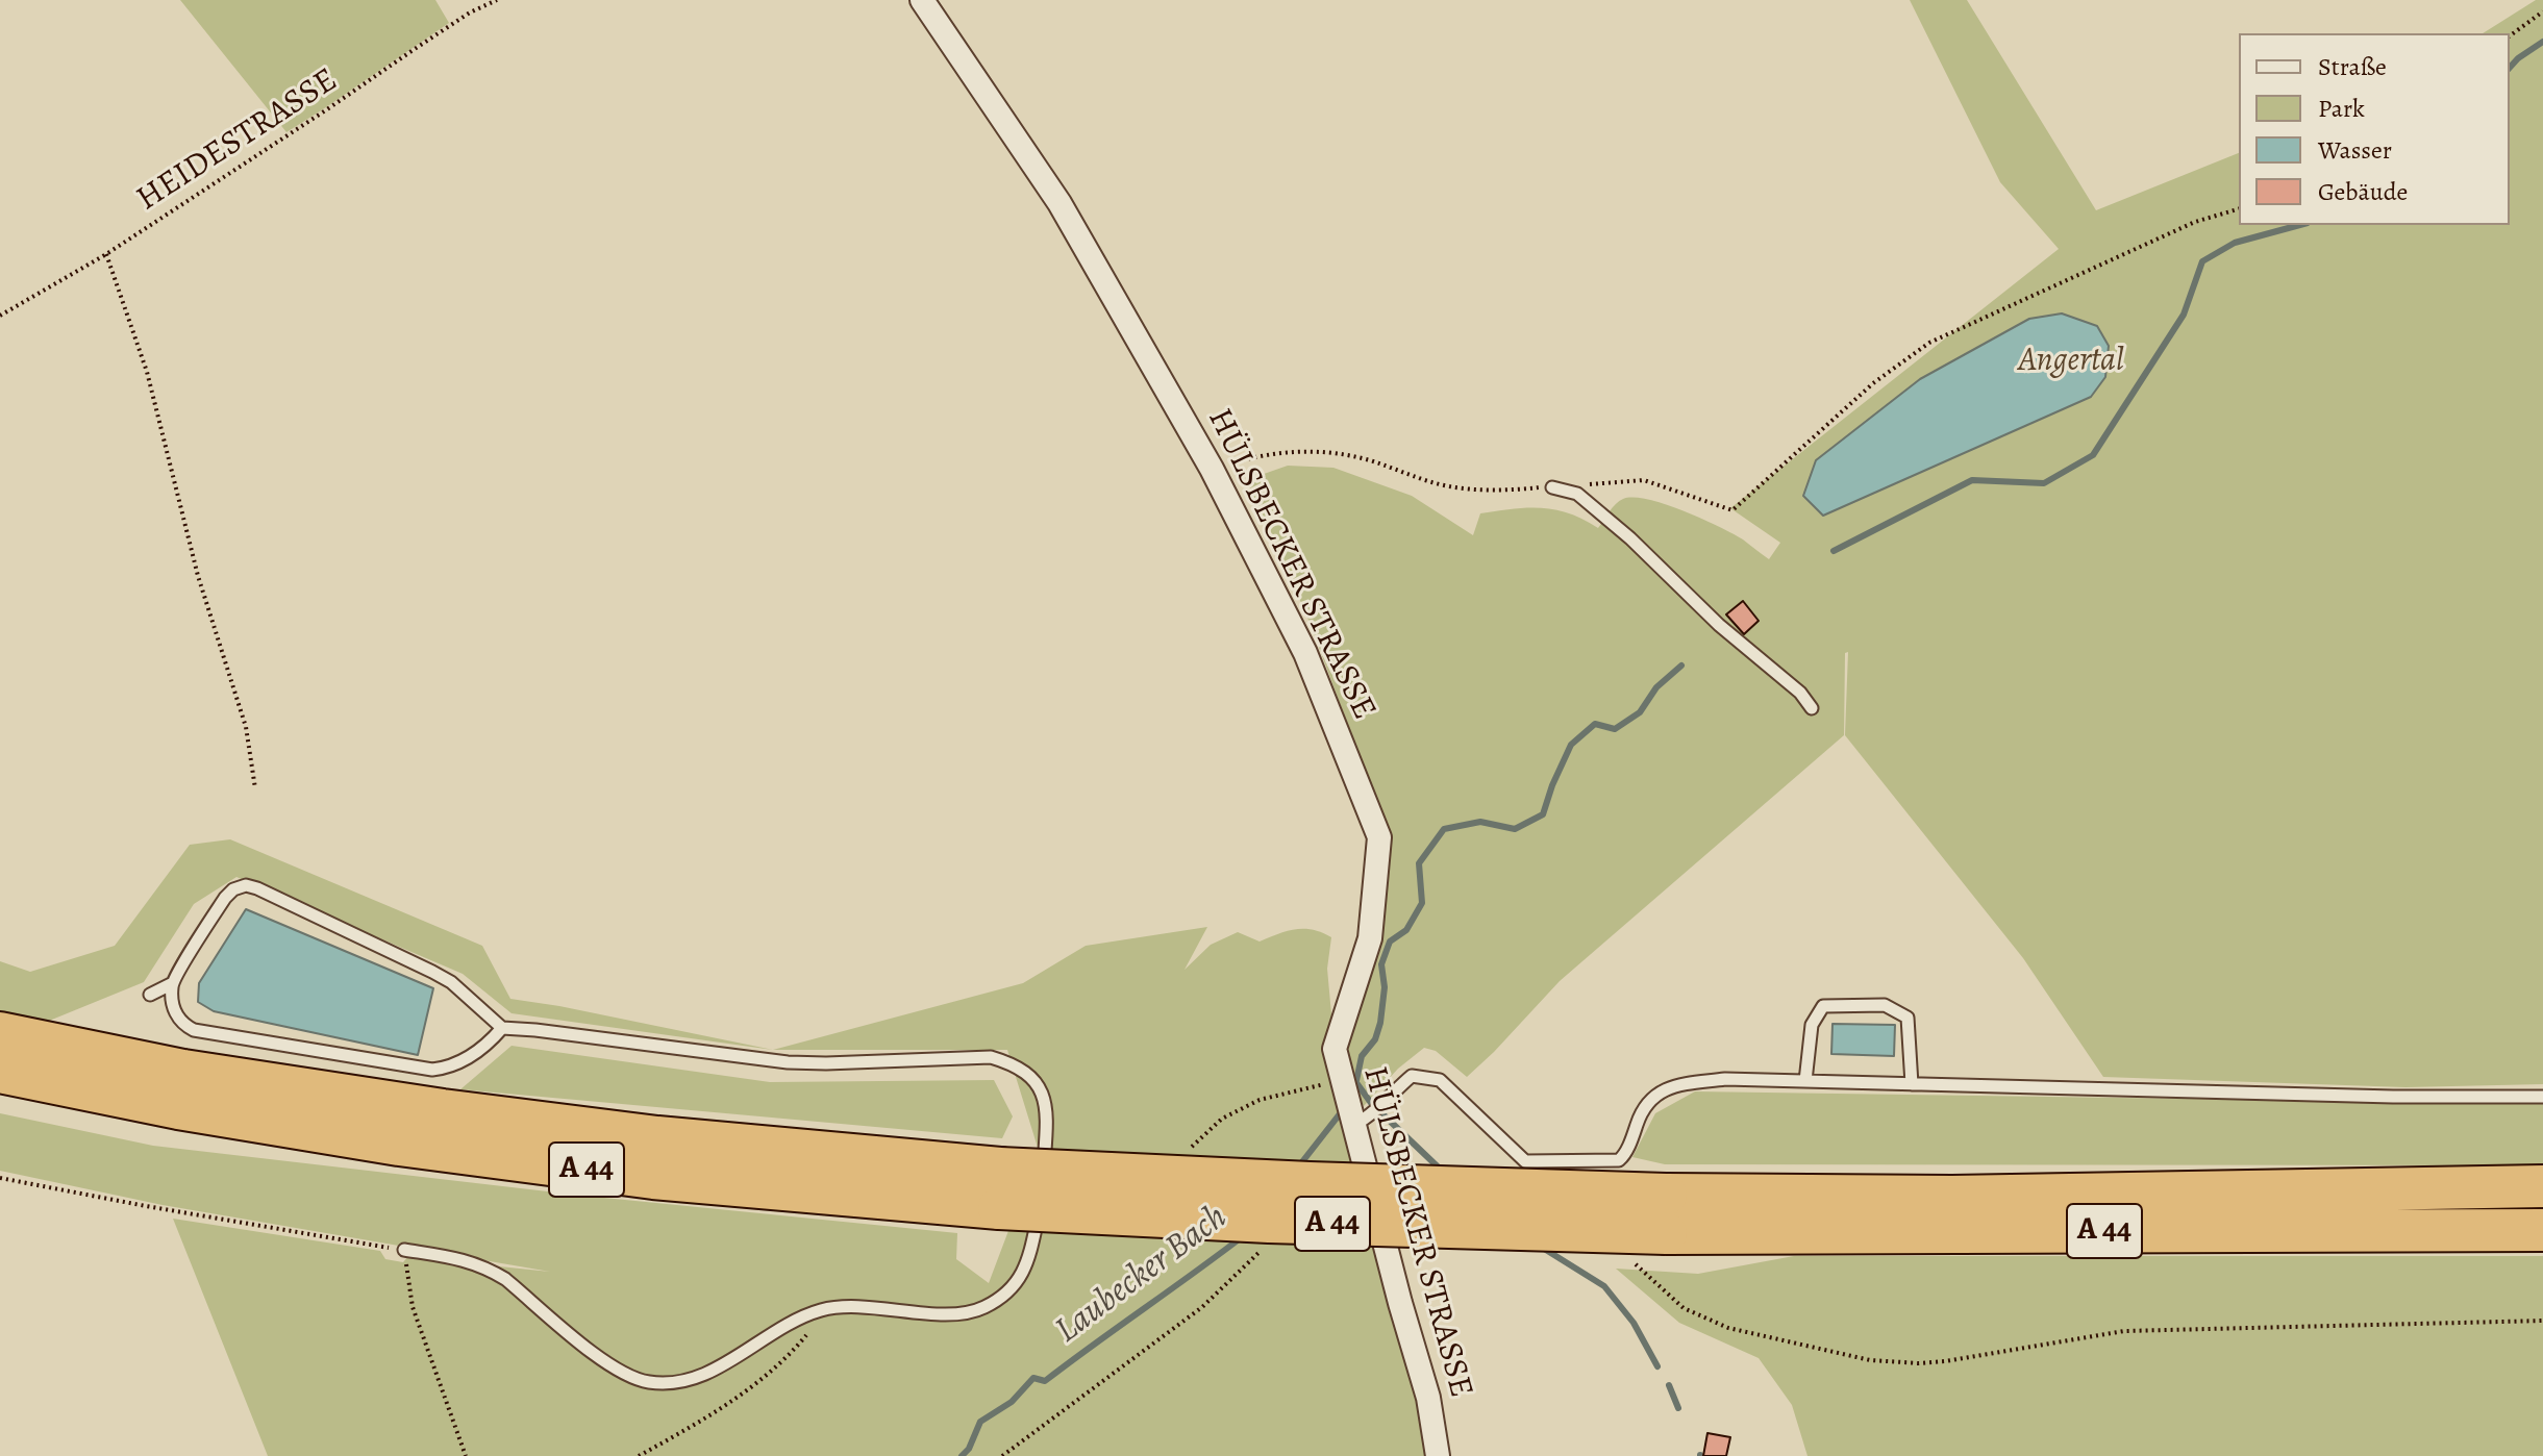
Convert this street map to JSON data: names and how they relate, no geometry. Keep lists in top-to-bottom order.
{
  "streets": {
    "highway": ["A 44"],
    "street": ["HÜLSBECKER STRASSE"],
    "path": ["HEIDESTRASSE"]
  },
  "water": ["Laubecker Bach"],
  "parks": ["Angertal"],
  "legend": [
    "Straße",
    "Park",
    "Wasser",
    "Gebäude"
  ]
}
